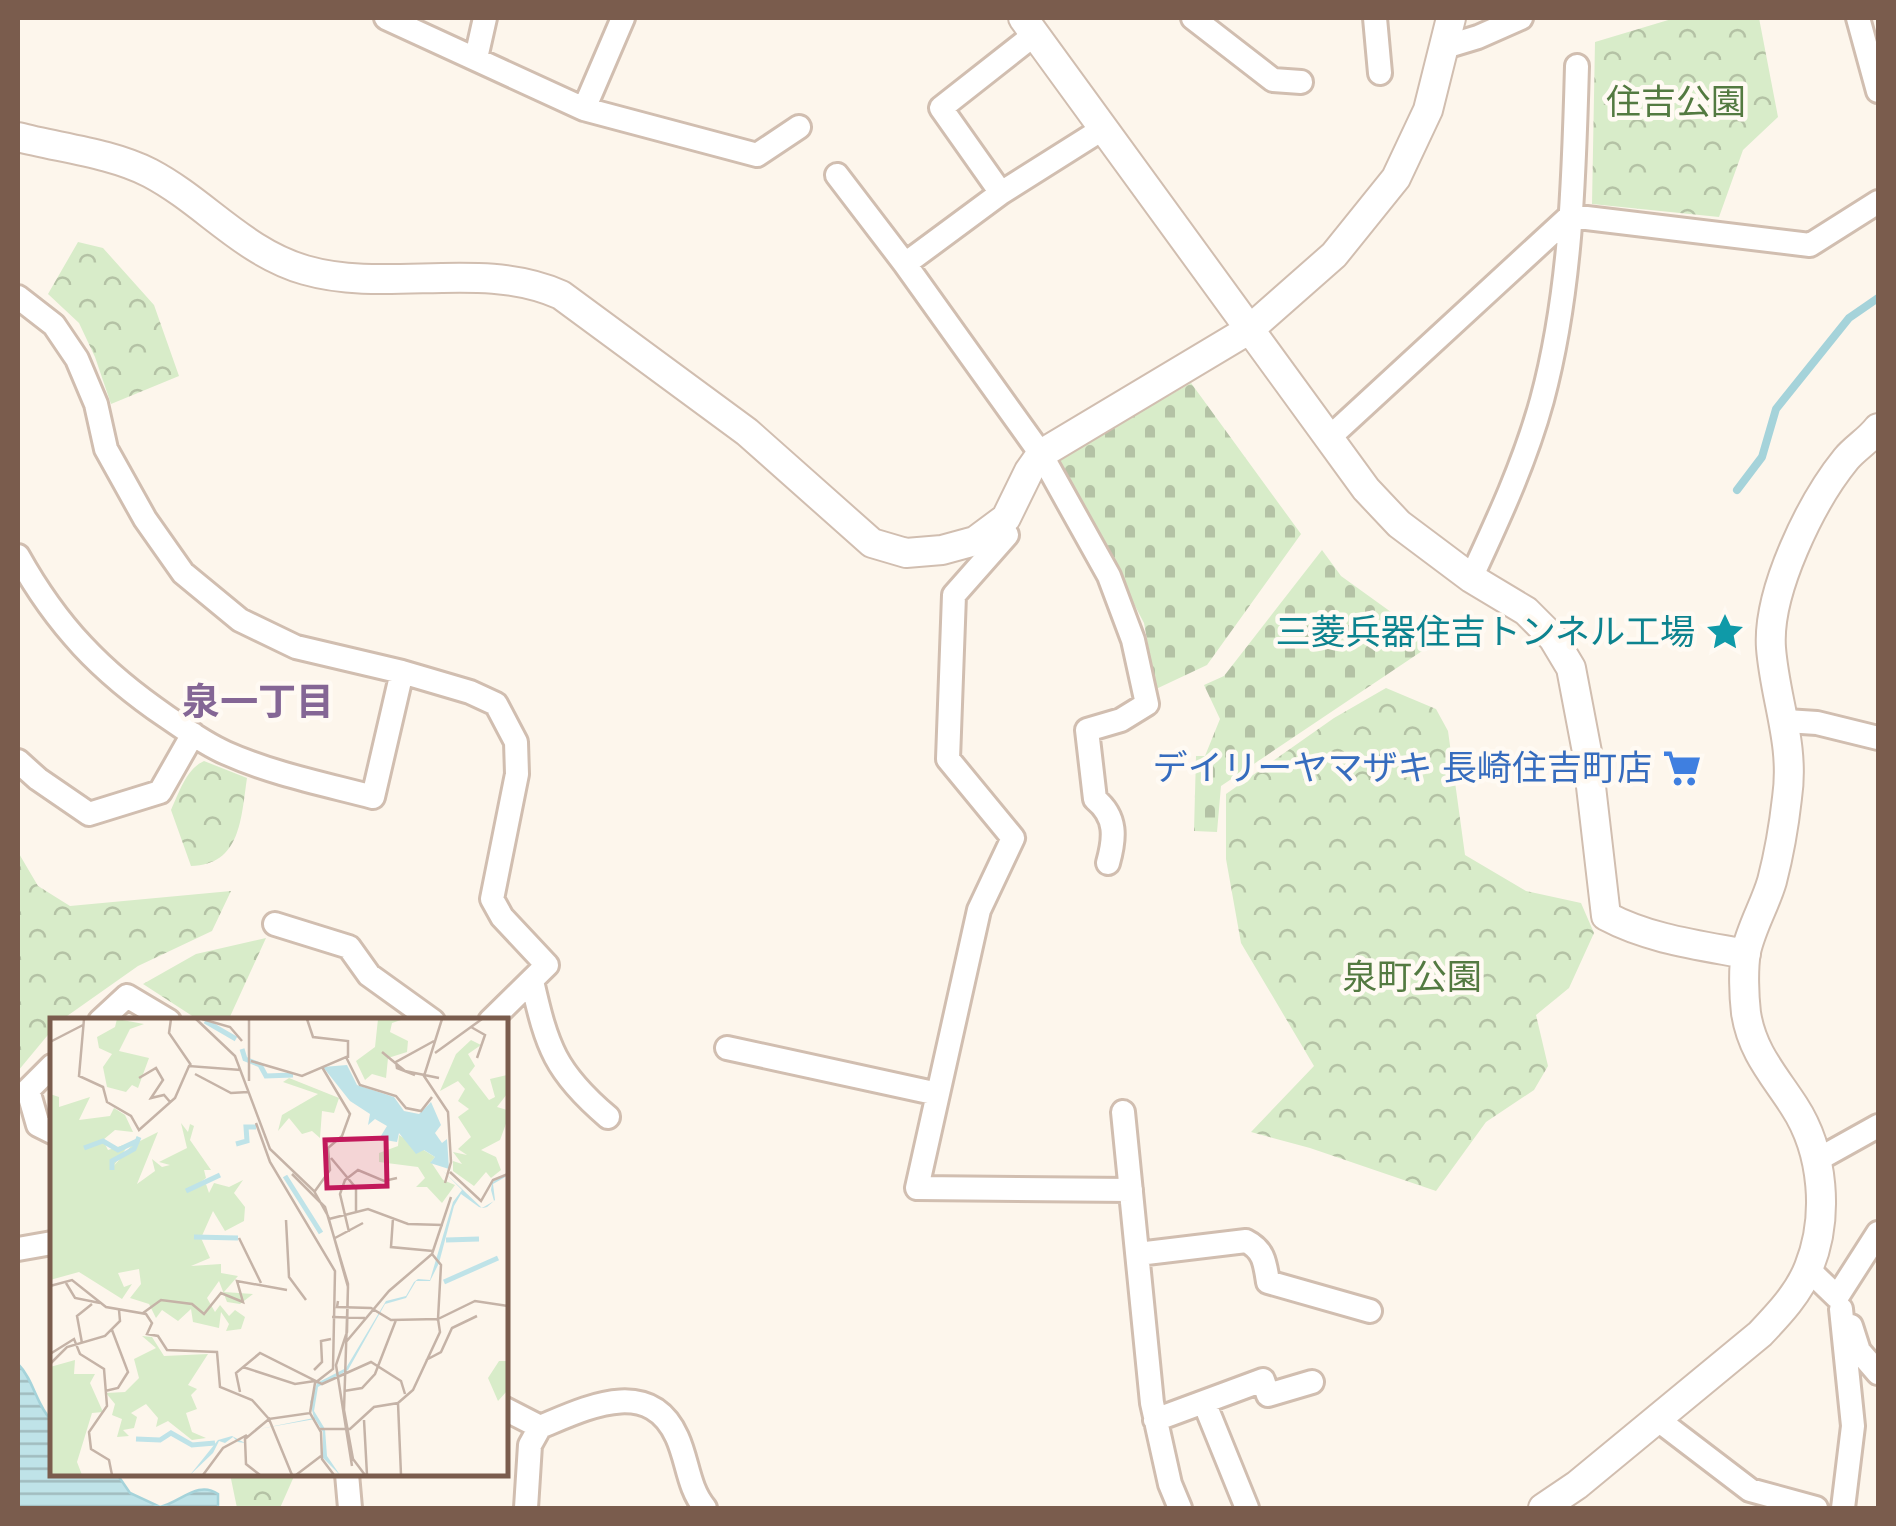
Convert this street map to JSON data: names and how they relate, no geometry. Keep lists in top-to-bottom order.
{
  "districts": ["泉一丁目"],
  "parks": ["住吉公園", "泉町公園"],
  "places": {
    "place": ["三菱兵器住吉トンネル工場"],
    "supermarket": ["デイリーヤマザキ 長崎住吉町店"]
  }
}
